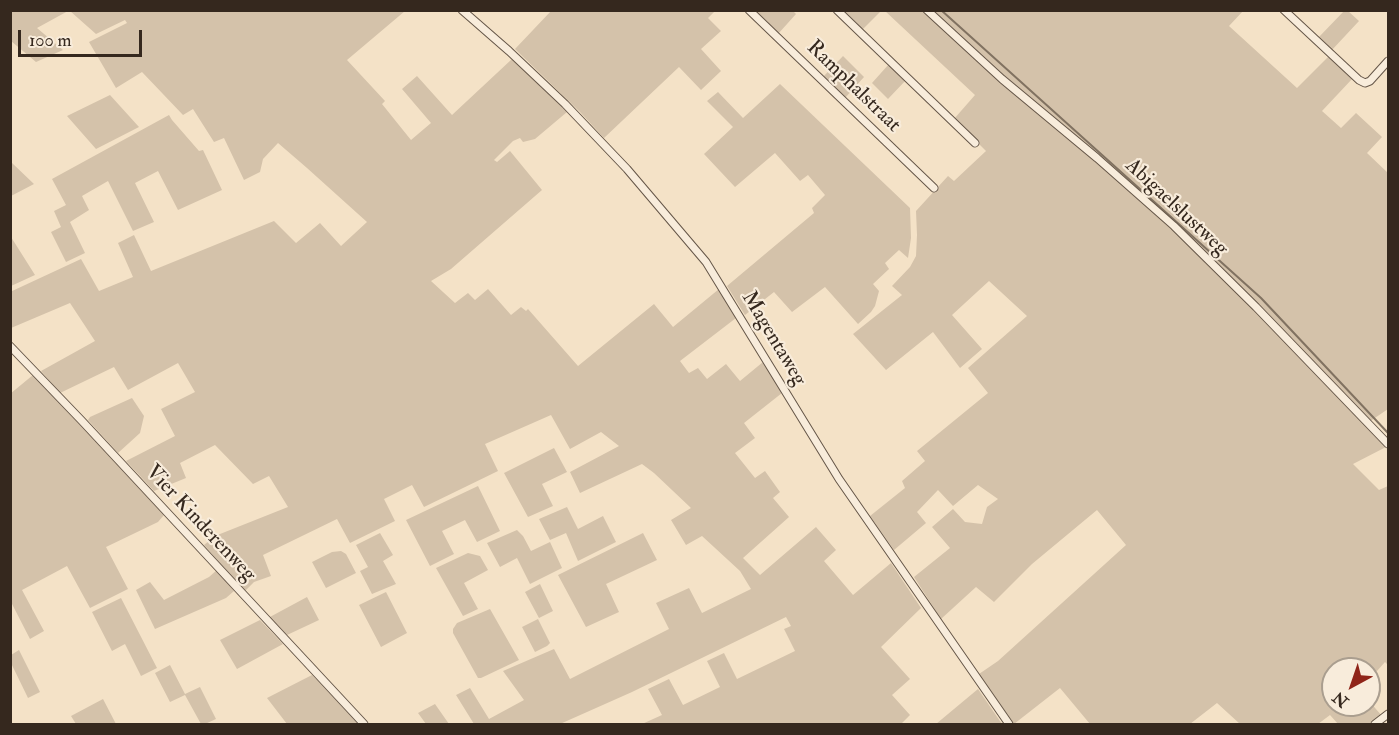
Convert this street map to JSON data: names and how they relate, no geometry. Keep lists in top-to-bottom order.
{
  "streets": {
    "street": [
      "Ramphalstraat",
      "Abigaelslustweg",
      "Magentaweg",
      "Vier Kinderenweg"
    ]
  },
  "scale_bar": "100 m",
  "north": "bottom left"
}
